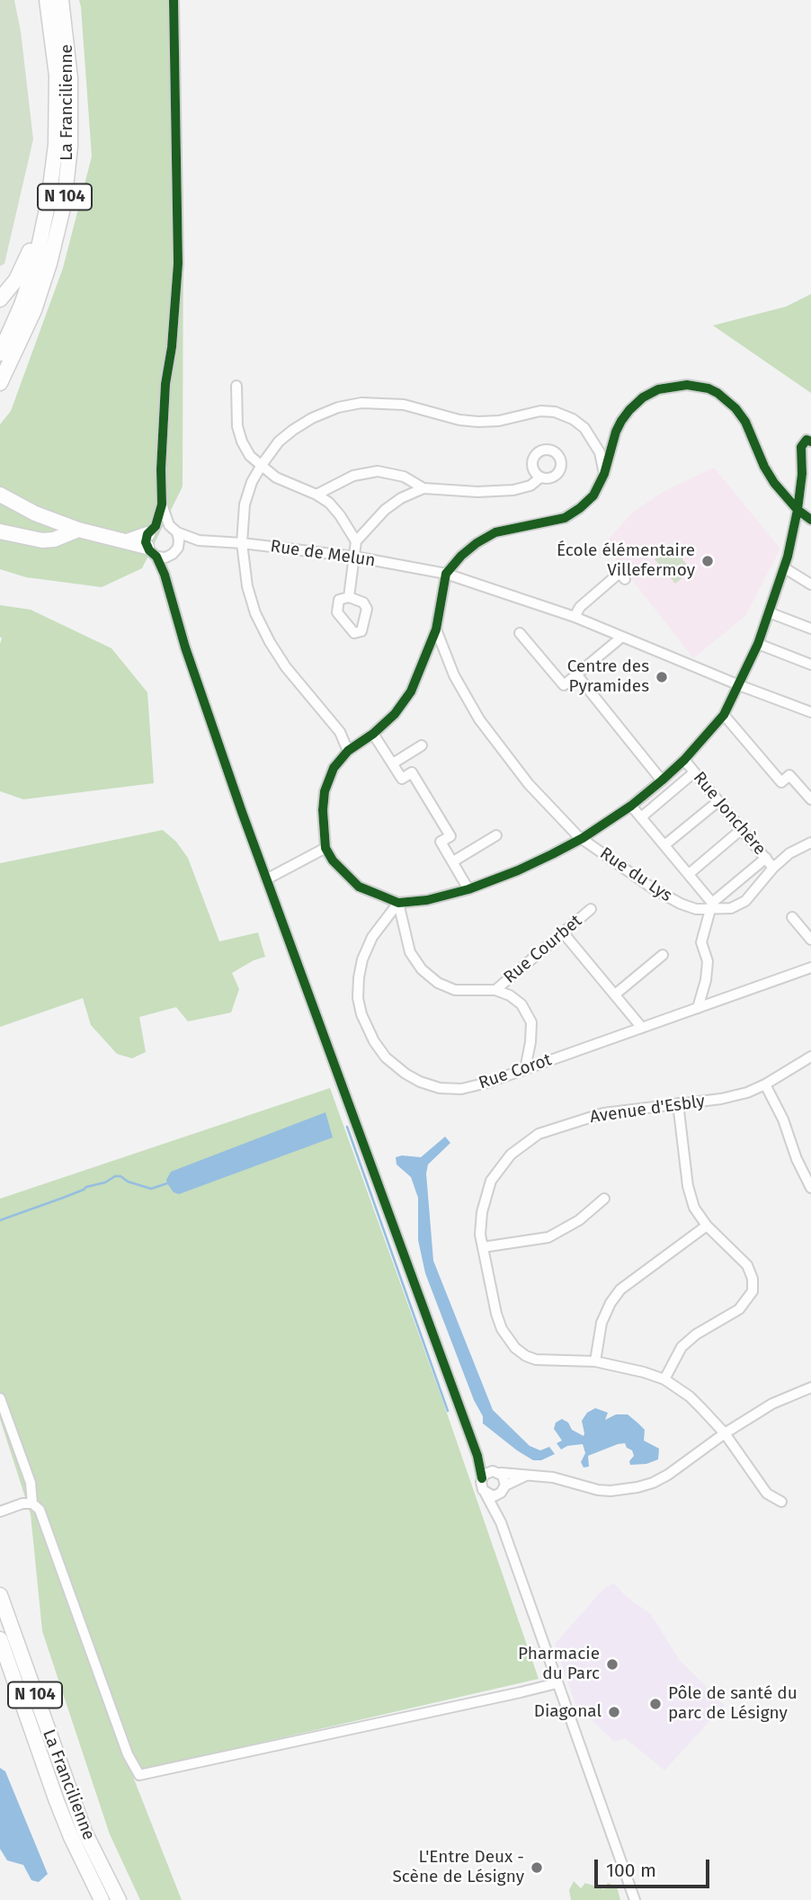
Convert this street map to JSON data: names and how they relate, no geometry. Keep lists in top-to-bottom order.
{
  "streets": {
    "highway": ["La Francilienne", "N 104"],
    "street": [
      "Rue de Melun",
      "Rue Jonchère",
      "Rue du Lys",
      "Rue Courbet",
      "Rue Corot",
      "Avenue d'Esbly"
    ]
  },
  "crossings": [
    ["Rue Jonchère", "Rue du Lys"]
  ],
  "places": [
    "École élémentaire Villefermoy",
    "Centre des Pyramides",
    "Pharmacie du Parc",
    "Pôle de santé du parc de Lésigny",
    "Diagonal",
    "L'Entre Deux - Scène de Lésigny"
  ],
  "scale_bar": "100 m"
}
